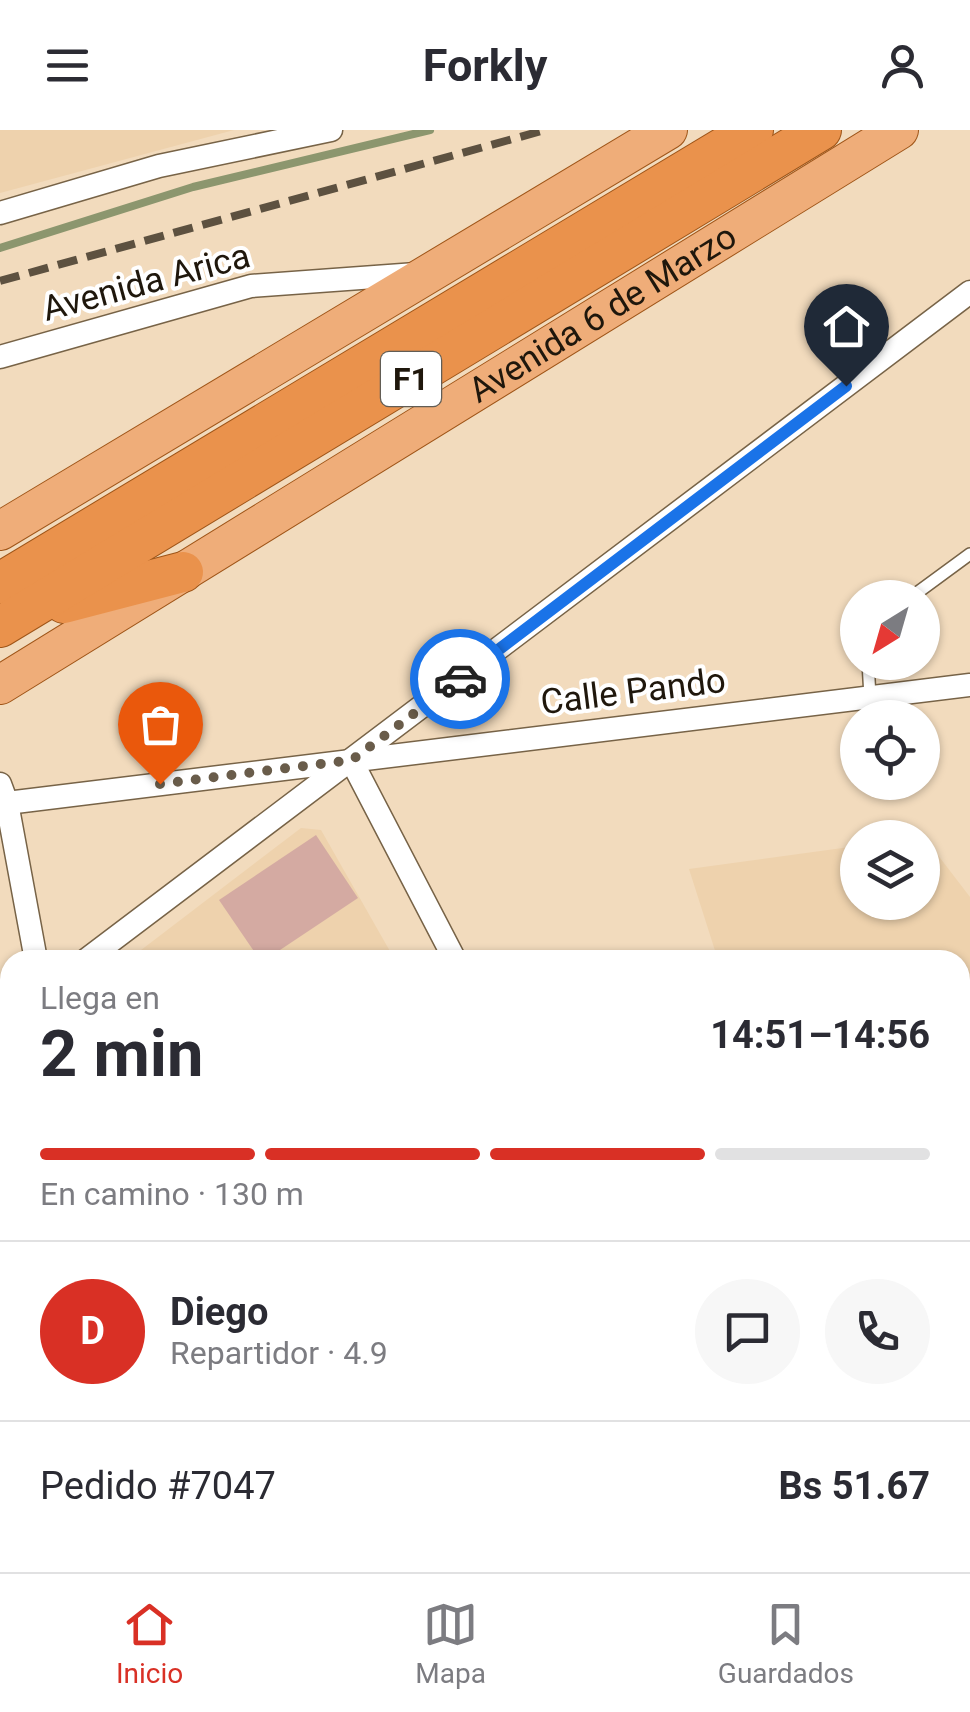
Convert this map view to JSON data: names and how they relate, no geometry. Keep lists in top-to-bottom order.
{
  "streets": {
    "highway": ["Avenida 6 de Marzo", "F1"],
    "street": ["Avenida Arica", "Calle Pando"]
  },
  "crossings": [
    ["Avenida 6 de Marzo", "F1"]
  ],
  "north": "bottom left",
  "page": {
    "header": "Forkly",
    "heading": ["2 min", "Llega en", "14:51–14:56"],
    "panel": [
      "Diego",
      "Repartidor · 4.9",
      "Pedido #7047",
      "Bs 51.67"
    ],
    "bar": "En camino · 130 m",
    "round": "D",
    "tabs": ["Inicio", "Mapa", "Guardados"]
  }
}
